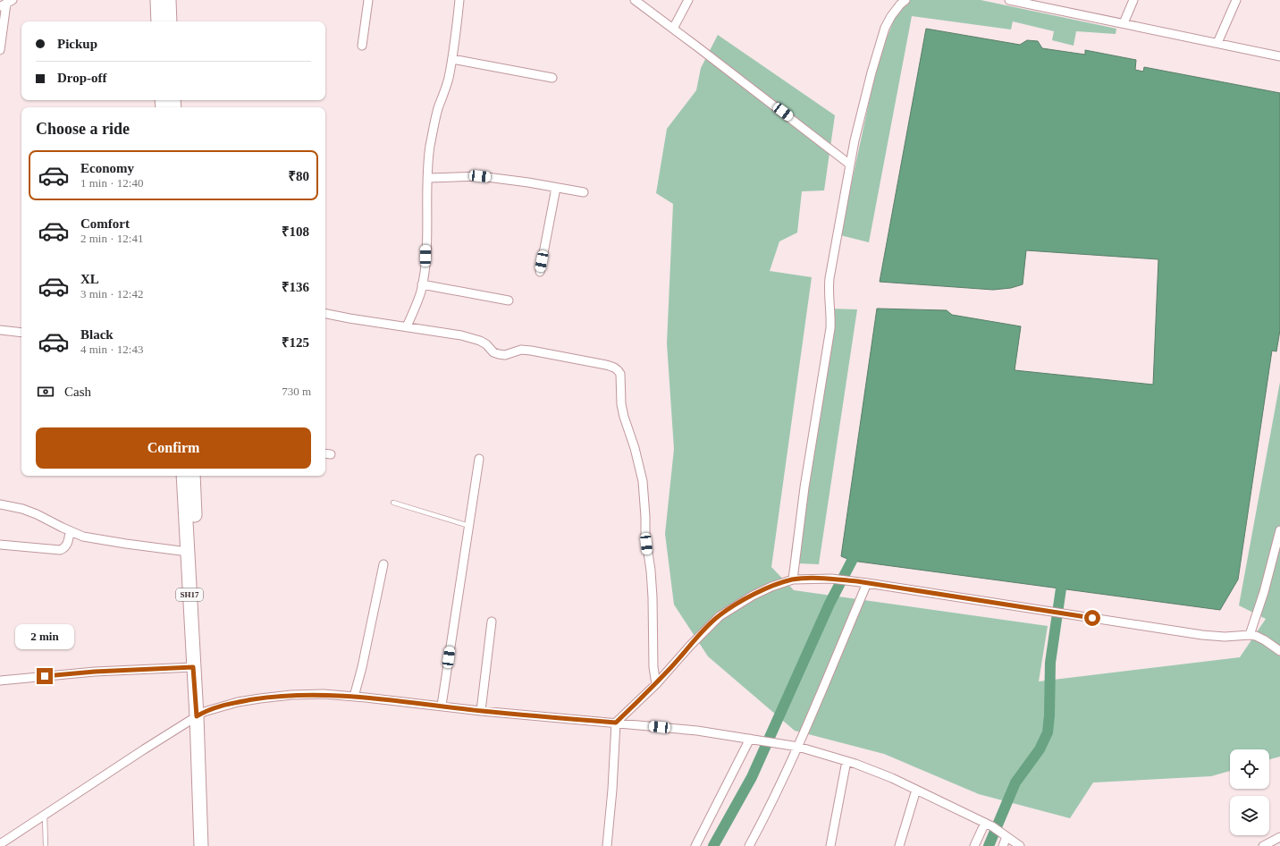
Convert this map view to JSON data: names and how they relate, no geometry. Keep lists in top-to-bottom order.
{
  "streets": {
    "main road": ["SH17"]
  },
  "page": {
    "banner": ["Pickup", "Drop-off"],
    "heading": "Choose a ride",
    "list": [
      {
        "name": "Economy",
        "note": "1 min · 12:40",
        "value": "₹80"
      },
      {
        "name": "Comfort",
        "note": "2 min · 12:41",
        "value": "₹108"
      },
      {
        "name": "XL",
        "note": "3 min · 12:42",
        "value": "₹136"
      },
      {
        "name": "Black",
        "note": "4 min · 12:43",
        "value": "₹125"
      }
    ],
    "pay": ["Cash", "730 m"],
    "buttons": "Confirm",
    "bubble": "2 min"
  }
}
